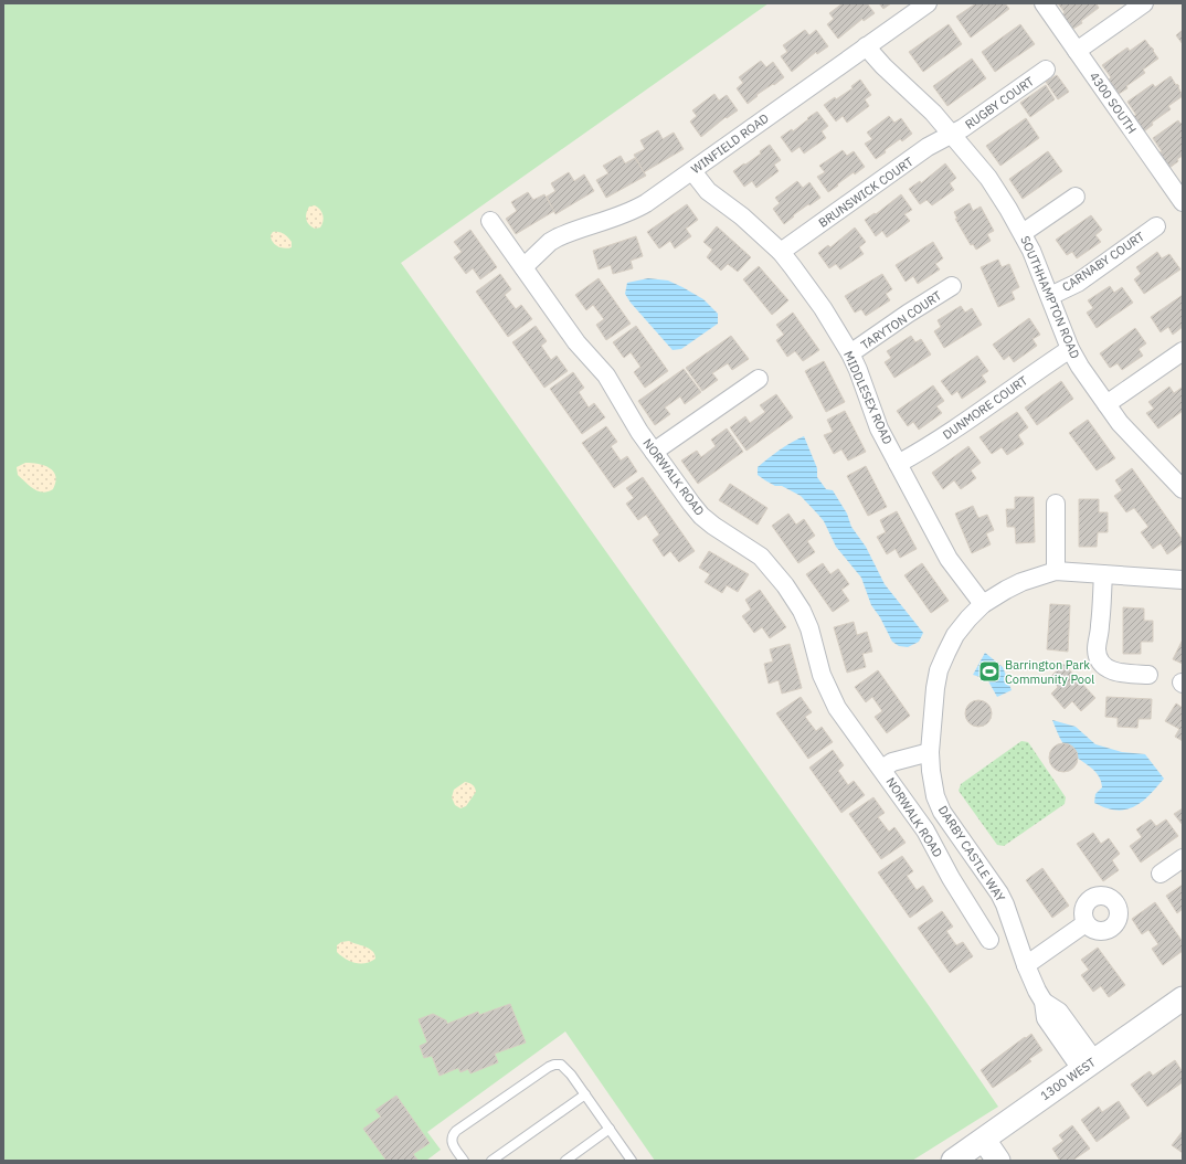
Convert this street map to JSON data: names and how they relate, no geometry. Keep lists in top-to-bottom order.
{
  "streets": {
    "street": [
      "RUGBY COURT",
      "4300 SOUTH",
      "WINFIELD ROAD",
      "BRUNSWICK COURT",
      "CARNABY COURT",
      "SOUTHHAMPTON ROAD",
      "TARYTON COURT",
      "MIDDLESEX ROAD",
      "DUNMORE COURT",
      "NORWALK ROAD",
      "DARBY CASTLE WAY",
      "1300 WEST"
    ]
  },
  "crossings": [
    ["RUGBY COURT", "BRUNSWICK COURT"],
    ["RUGBY COURT", "SOUTHHAMPTON ROAD"],
    ["WINFIELD ROAD", "SOUTHHAMPTON ROAD"],
    ["WINFIELD ROAD", "MIDDLESEX ROAD"],
    ["WINFIELD ROAD", "NORWALK ROAD"],
    ["BRUNSWICK COURT", "SOUTHHAMPTON ROAD"],
    ["BRUNSWICK COURT", "MIDDLESEX ROAD"],
    ["CARNABY COURT", "SOUTHHAMPTON ROAD"],
    ["SOUTHHAMPTON ROAD", "DUNMORE COURT"],
    ["TARYTON COURT", "MIDDLESEX ROAD"],
    ["MIDDLESEX ROAD", "DUNMORE COURT"],
    ["MIDDLESEX ROAD", "DARBY CASTLE WAY"],
    ["NORWALK ROAD", "DARBY CASTLE WAY"],
    ["DARBY CASTLE WAY", "1300 WEST"]
  ],
  "places": {
    "sports": ["Barrington Park Community Pool"]
  }
}
